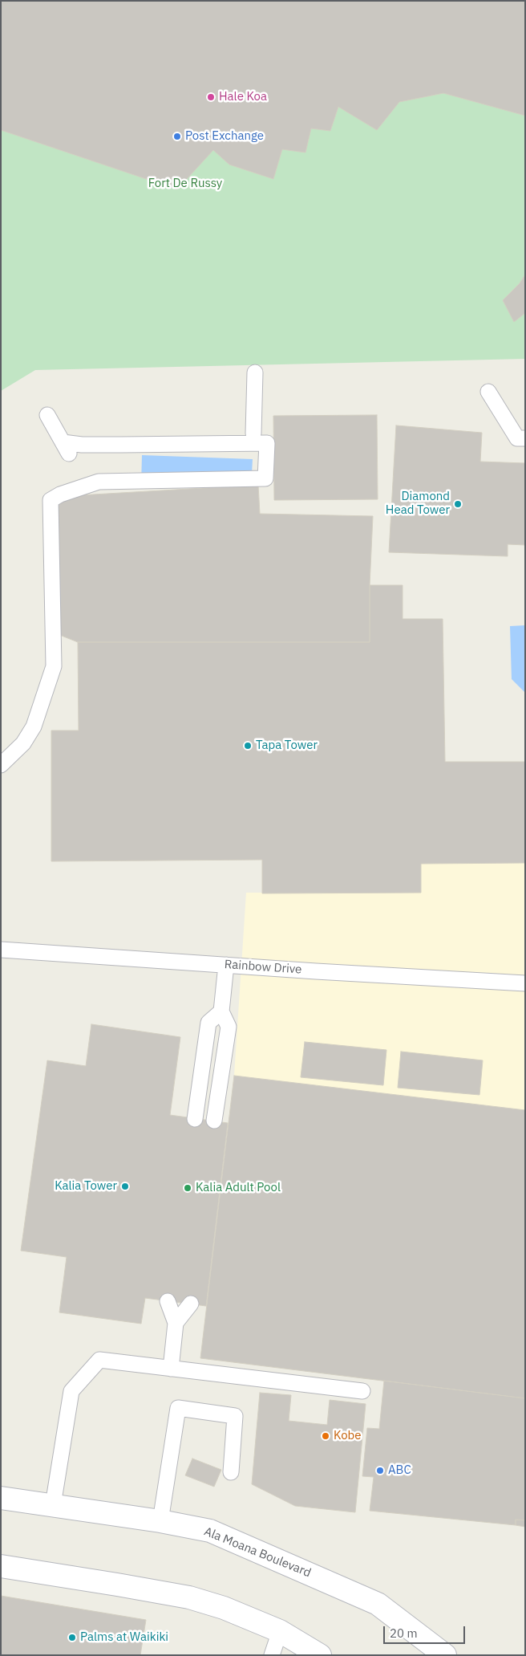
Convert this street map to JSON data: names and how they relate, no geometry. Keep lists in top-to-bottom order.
{
  "streets": {
    "main road": ["Ala Moana Boulevard"],
    "lane": ["Rainbow Drive"]
  },
  "parks": ["Fort De Russy"],
  "places": [
    "Hale Koa",
    "Post Exchange",
    "Diamond Head Tower",
    "Tapa Tower",
    "Kalia Tower",
    "Kalia Adult Pool",
    "Kobe",
    "ABC",
    "Palms at Waikiki"
  ],
  "scale_bar": "20 m"
}
